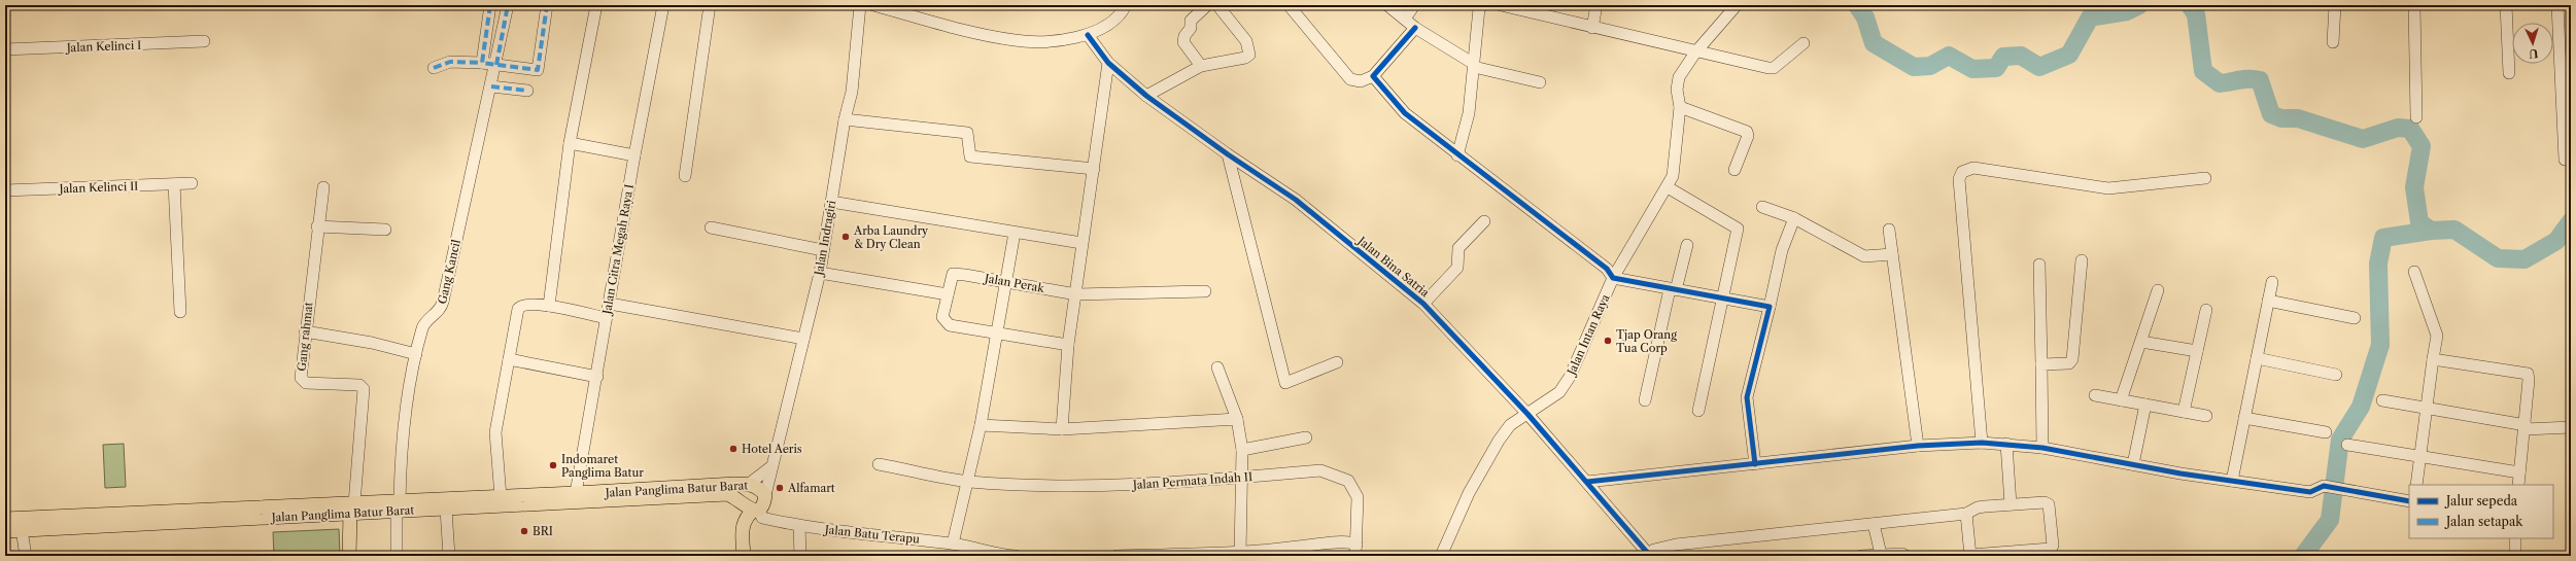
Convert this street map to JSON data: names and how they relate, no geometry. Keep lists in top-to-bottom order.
{
  "streets": {
    "main road": ["Jalan Panglima Batur Barat"],
    "street": [
      "Jalan Kelinci I",
      "Jalan Kelinci II",
      "Jalan Indragiri",
      "Jalan Citra Megah Raya I",
      "Jalan Bina Satria",
      "Gang Kancil",
      "Jalan Perak",
      "Jalan Intan Raya",
      "Gang rahmat",
      "Jalan Permata Indah II",
      "Jalan Batu Terapu"
    ]
  },
  "crossings": [
    ["Jalan Indragiri", "Jalan Panglima Batur Barat"],
    ["Jalan Citra Megah Raya I", "Jalan Panglima Batur Barat"],
    ["Jalan Bina Satria", "Jalan Intan Raya"],
    ["Gang Kancil", "Jalan Panglima Batur Barat"],
    ["Gang rahmat", "Jalan Panglima Batur Barat"],
    ["Jalan Panglima Batur Barat", "Jalan Batu Terapu"]
  ],
  "places": [
    "Arba Laundry & Dry Clean",
    "Tjap Orang Tua Corp",
    "Hotel Aeris",
    "Indomaret Panglima Batur",
    "Alfamart",
    "BRI"
  ],
  "legend": ["Jalur sepeda", "Jalan setapak"],
  "north": "bottom"
}
